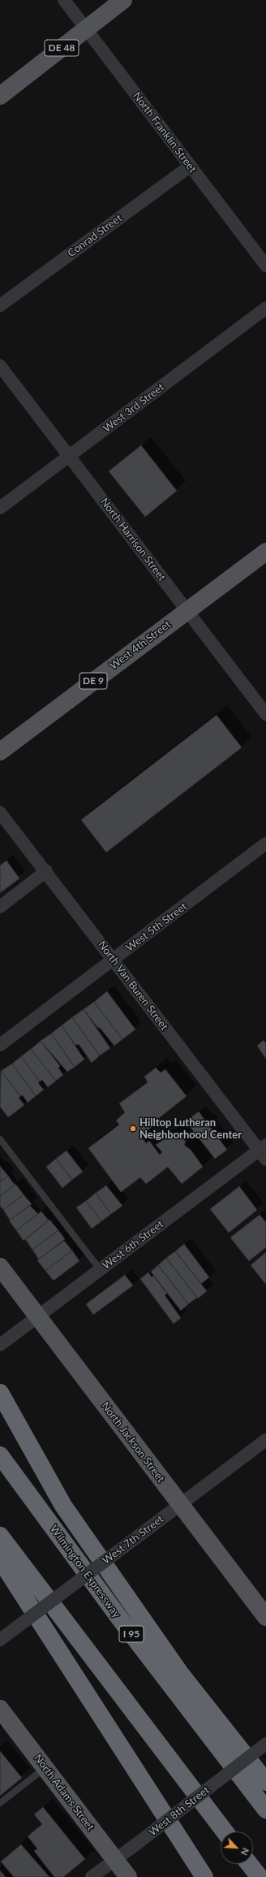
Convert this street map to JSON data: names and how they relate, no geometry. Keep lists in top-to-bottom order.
{
  "streets": {
    "highway": ["Wilmington Expressway", "I 95"],
    "main road": [
      "DE 48",
      "West 4th Street",
      "DE 9",
      "North Jackson Street",
      "North Adams Street"
    ],
    "street": [
      "North Franklin Street",
      "Conrad Street",
      "West 3rd Street",
      "North Harrison Street",
      "West 5th Street",
      "North Van Buren Street",
      "West 6th Street",
      "West 7th Street",
      "West 8th Street"
    ]
  },
  "crossings": [
    ["DE 48", "North Franklin Street"],
    ["North Franklin Street", "Conrad Street"],
    ["West 3rd Street", "North Harrison Street"],
    ["North Harrison Street", "West 4th Street"],
    ["West 5th Street", "North Van Buren Street"],
    ["North Van Buren Street", "West 6th Street"],
    ["West 6th Street", "North Jackson Street"],
    ["North Jackson Street", "West 7th Street"],
    ["North Adams Street", "West 8th Street"]
  ],
  "places": ["Hilltop Lutheran Neighborhood Center"],
  "north": "bottom right"
}
